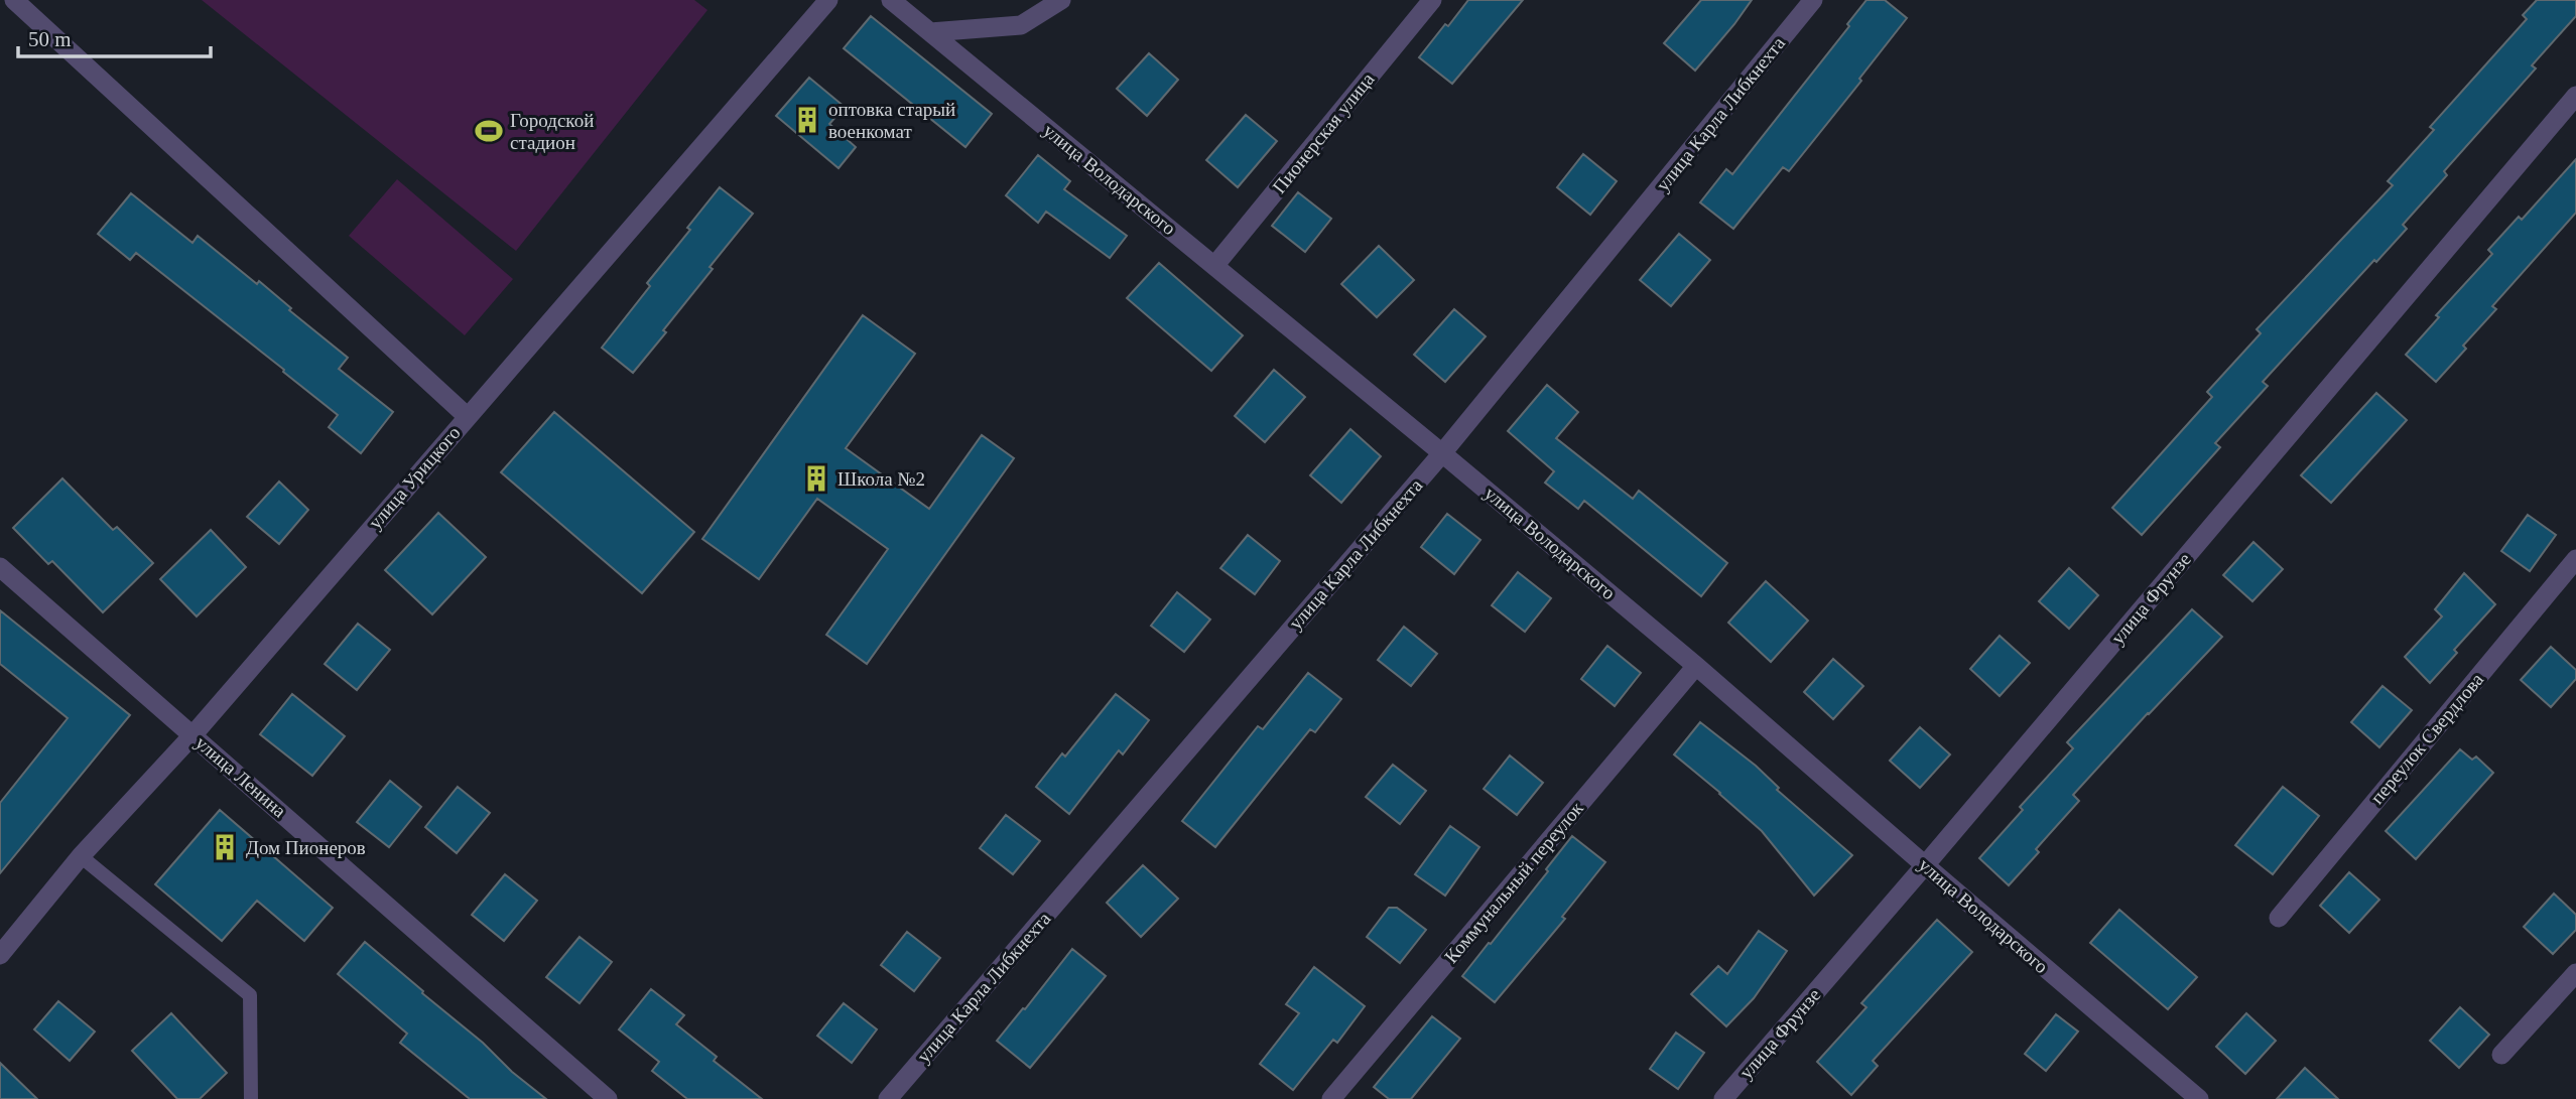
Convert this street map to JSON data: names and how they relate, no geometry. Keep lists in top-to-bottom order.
{
  "streets": {
    "street": [
      "улица Карла Либкнехта",
      "Пионерская улица",
      "улица Володарского",
      "улица Урицкого",
      "улица Фрунзе",
      "переулок Свердлова",
      "улица Ленина",
      "Коммунальный переулок"
    ]
  },
  "crossings": [
    ["улица Карла Либкнехта", "улица Володарского"],
    ["Пионерская улица", "улица Володарского"],
    ["улица Володарского", "улица Фрунзе"],
    ["улица Володарского", "Коммунальный переулок"],
    ["улица Урицкого", "улица Ленина"]
  ],
  "places": {
    "building": ["оптовка старый военкомат", "Школа №2", "Дом Пионеров"],
    "sports": ["Городской стадион"]
  },
  "scale_bar": "50 m"
}
